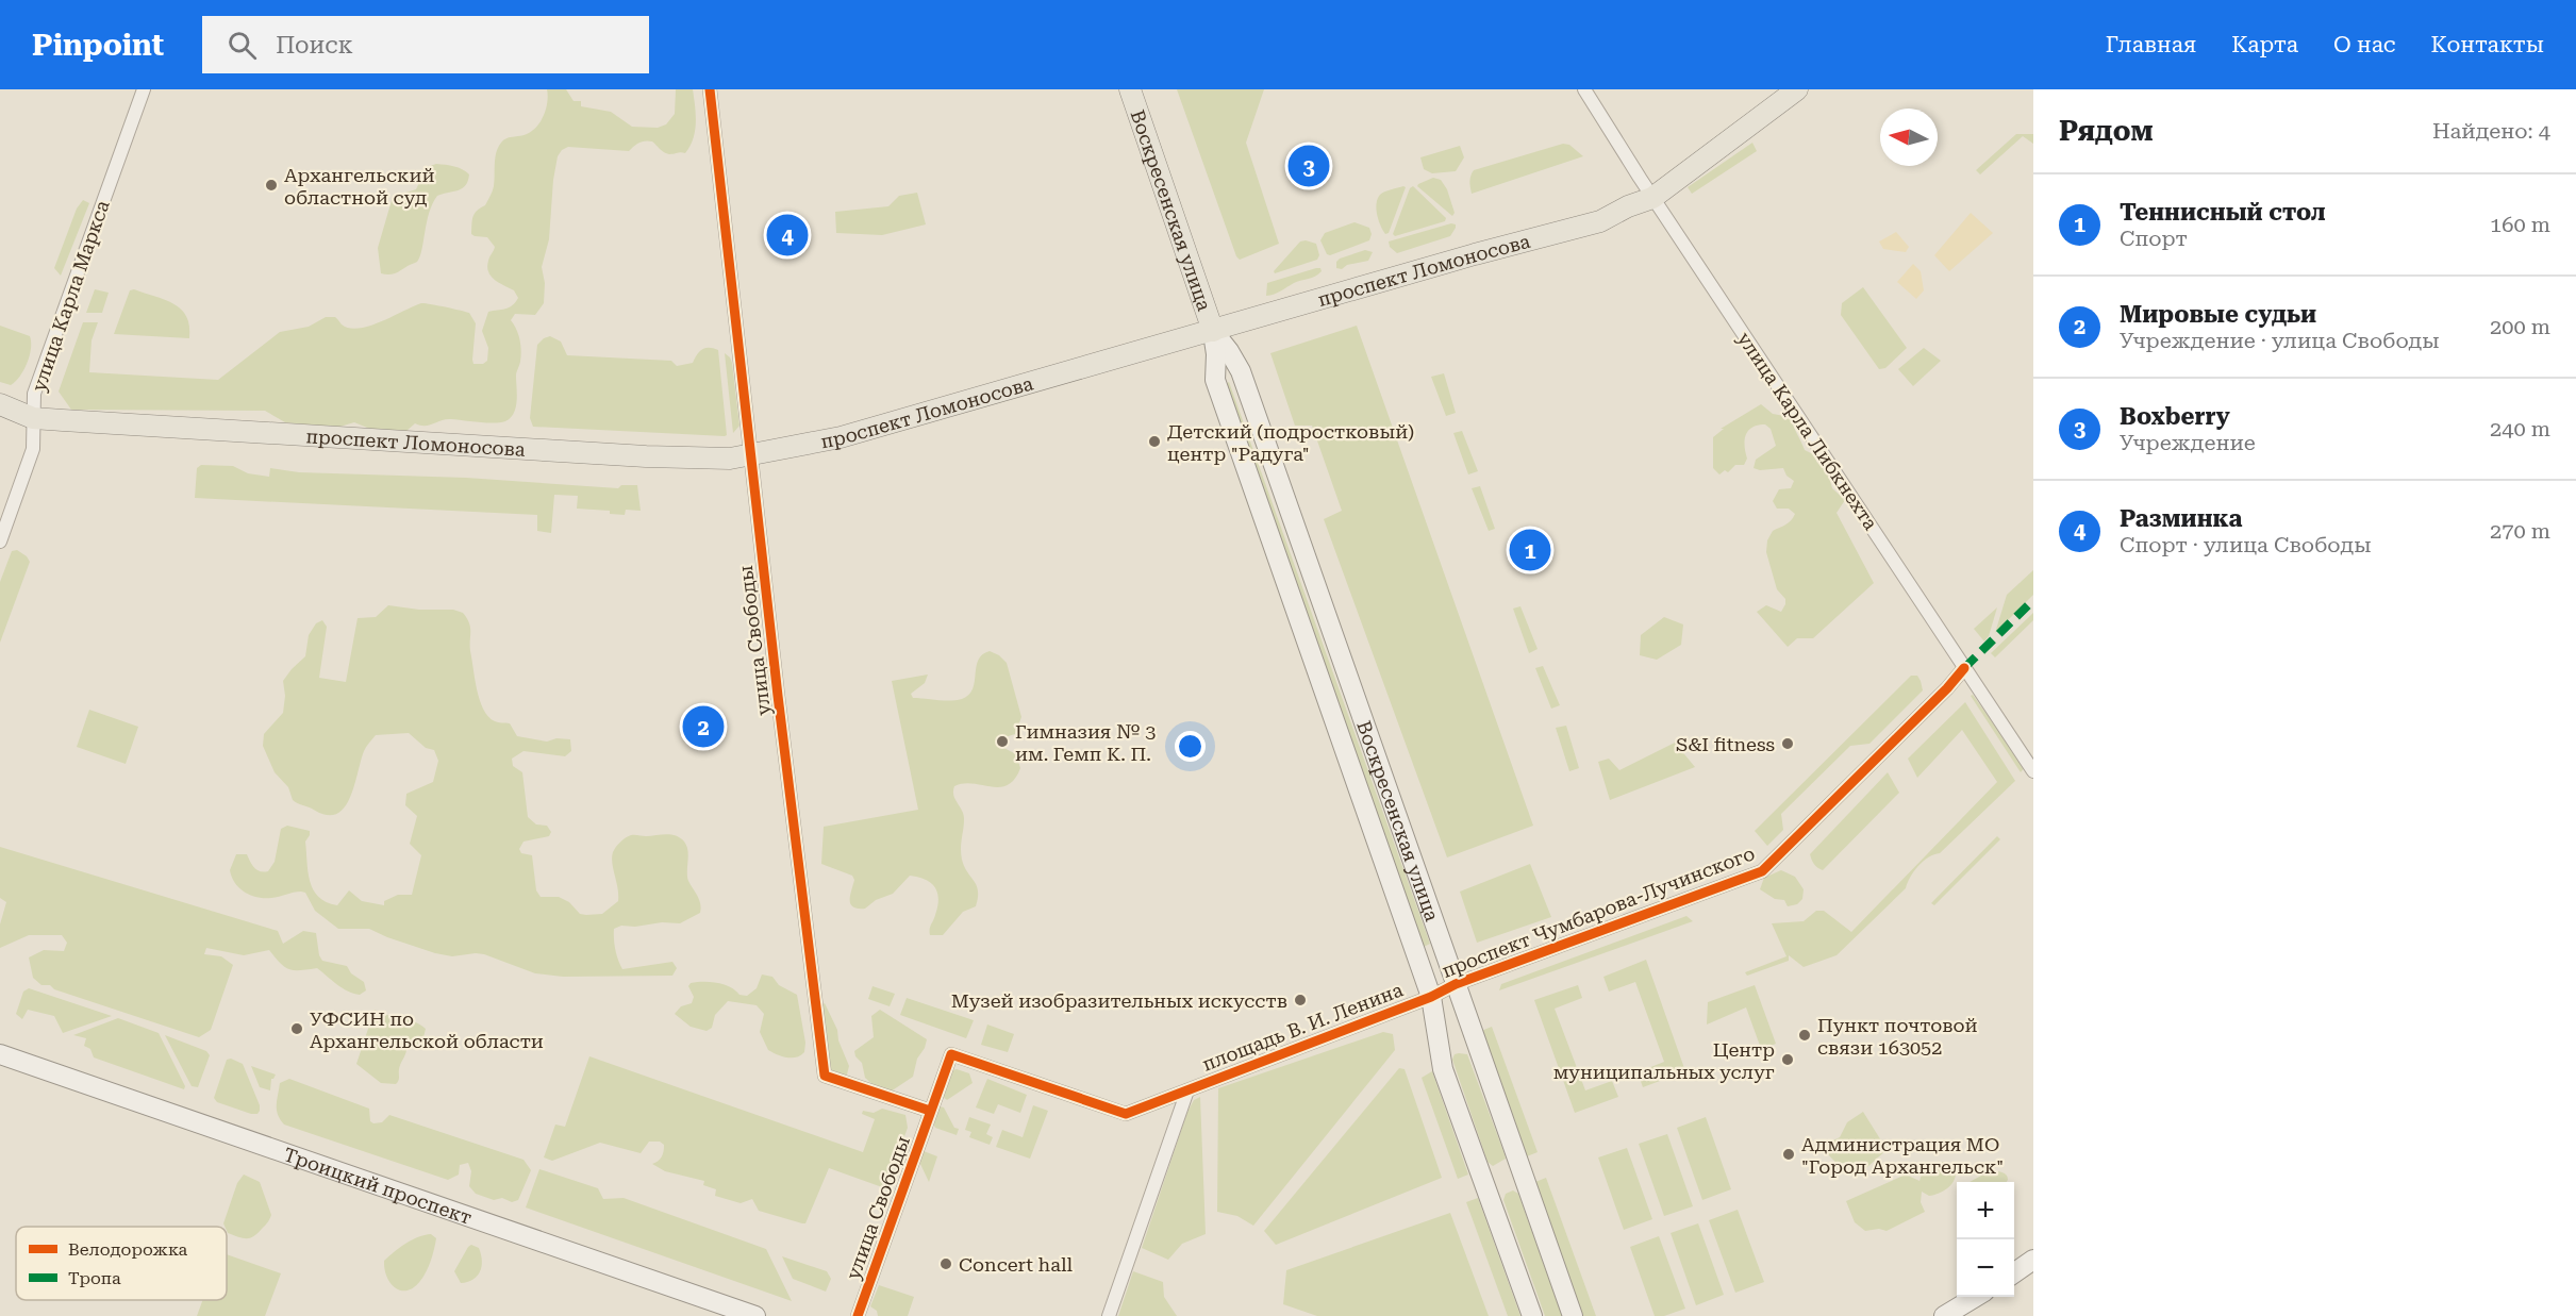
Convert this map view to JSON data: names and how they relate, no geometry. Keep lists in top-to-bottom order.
{
  "streets": {
    "main road": ["Воскресенская улица", "проспект Ломоносова", "Троицкий проспект"],
    "street": [
      "улица Карла Маркса",
      "улица Карла Либкнехта",
      "улица Свободы",
      "проспект Чумбарова-Лучинского",
      "площадь В. И. Ленина"
    ]
  },
  "crossings": [
    ["Воскресенская улица", "проспект Ломоносова"],
    ["Воскресенская улица", "проспект Чумбарова-Лучинского"],
    ["Воскресенская улица", "площадь В. И. Ленина"],
    ["проспект Ломоносова", "улица Карла Маркса"],
    ["проспект Ломоносова", "улица Карла Либкнехта"],
    ["проспект Ломоносова", "улица Свободы"],
    ["улица Карла Либкнехта", "проспект Чумбарова-Лучинского"],
    ["улица Свободы", "площадь В. И. Ленина"],
    ["проспект Чумбарова-Лучинского", "площадь В. И. Ленина"]
  ],
  "places": [
    "Архангельский областной суд",
    "Детский (подростковый) центр \"Радуга\"",
    "Гимназия № 3 им. Гемп К. П.",
    "S&I fitness",
    "Музей изобразительных искусств",
    "УФСИН по Архангельской области",
    "Пункт почтовой связи 163052",
    "Центр муниципальных услуг",
    "Администрация МО \"Город Архангельск\"",
    "Concert hall"
  ],
  "legend": ["Велодорожка", "Тропа"],
  "north": "left",
  "page": {
    "header": "Pinpoint",
    "search": "Поиск",
    "nav": [
      "Главная",
      "Карта",
      "О нас",
      "Контакты"
    ],
    "heading": ["Рядом", "Найдено: 4"],
    "pins": [
      "3",
      "4",
      "1",
      "2"
    ],
    "list": [
      {
        "mark": "1",
        "name": "Теннисный стол",
        "note": "Спорт",
        "value": "160 m"
      },
      {
        "mark": "2",
        "name": "Мировые судьи",
        "note": "Учреждение · улица Свободы",
        "value": "200 m"
      },
      {
        "mark": "3",
        "name": "Boxberry",
        "note": "Учреждение",
        "value": "240 m"
      },
      {
        "mark": "4",
        "name": "Разминка",
        "note": "Спорт · улица Свободы",
        "value": "270 m"
      }
    ],
    "map_buttons": ["+", "−"]
  }
}
